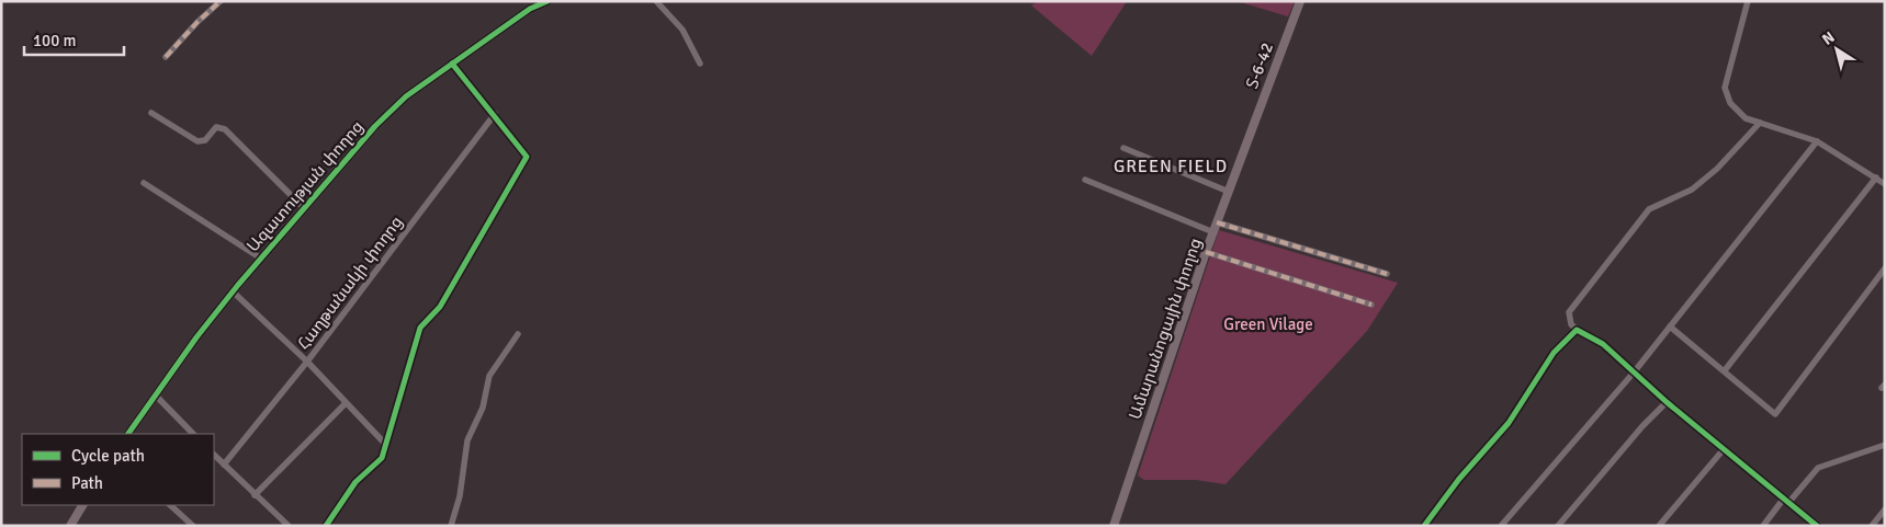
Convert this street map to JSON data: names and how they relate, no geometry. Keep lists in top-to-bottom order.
{
  "streets": {
    "street": [
      "Տ-6-42",
      "Ազատության փողոց",
      "Հաղթանակի փողոց",
      "Ամարանոցային փողոց"
    ]
  },
  "crossings": [
    ["Տ-6-42", "Ամարանոցային փողոց"]
  ],
  "districts": ["GREEN FIELD"],
  "parks": ["Green Vilage"],
  "legend": ["Cycle path", "Path"],
  "scale_bar": "100 m",
  "north": "top left"
}
